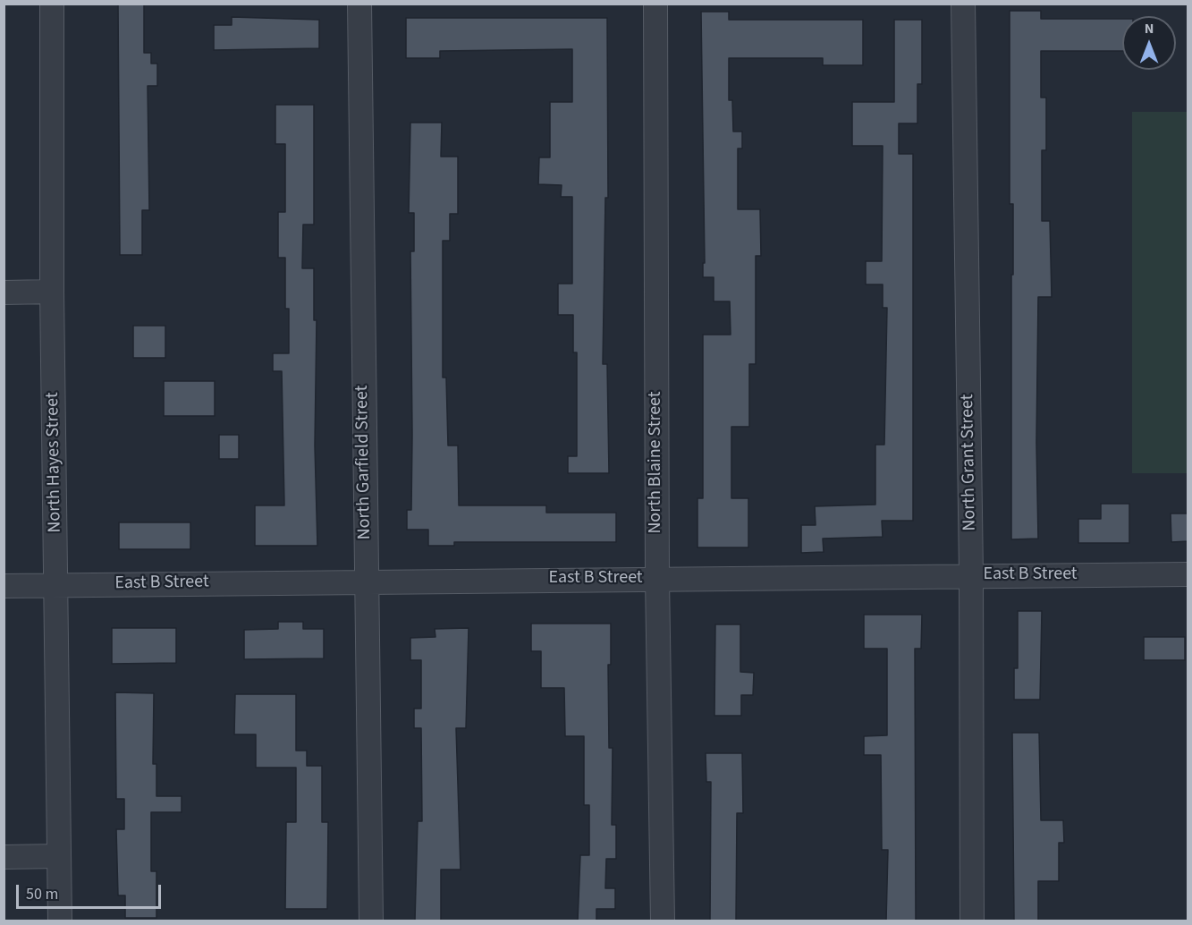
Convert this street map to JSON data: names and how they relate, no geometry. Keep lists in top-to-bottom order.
{
  "streets": {
    "street": [
      "North Hayes Street",
      "North Garfield Street",
      "North Blaine Street",
      "North Grant Street",
      "East B Street"
    ]
  },
  "crossings": [
    ["North Hayes Street", "East B Street"],
    ["North Garfield Street", "East B Street"],
    ["North Blaine Street", "East B Street"],
    ["North Grant Street", "East B Street"]
  ],
  "scale_bar": "50 m",
  "north": "top"
}
